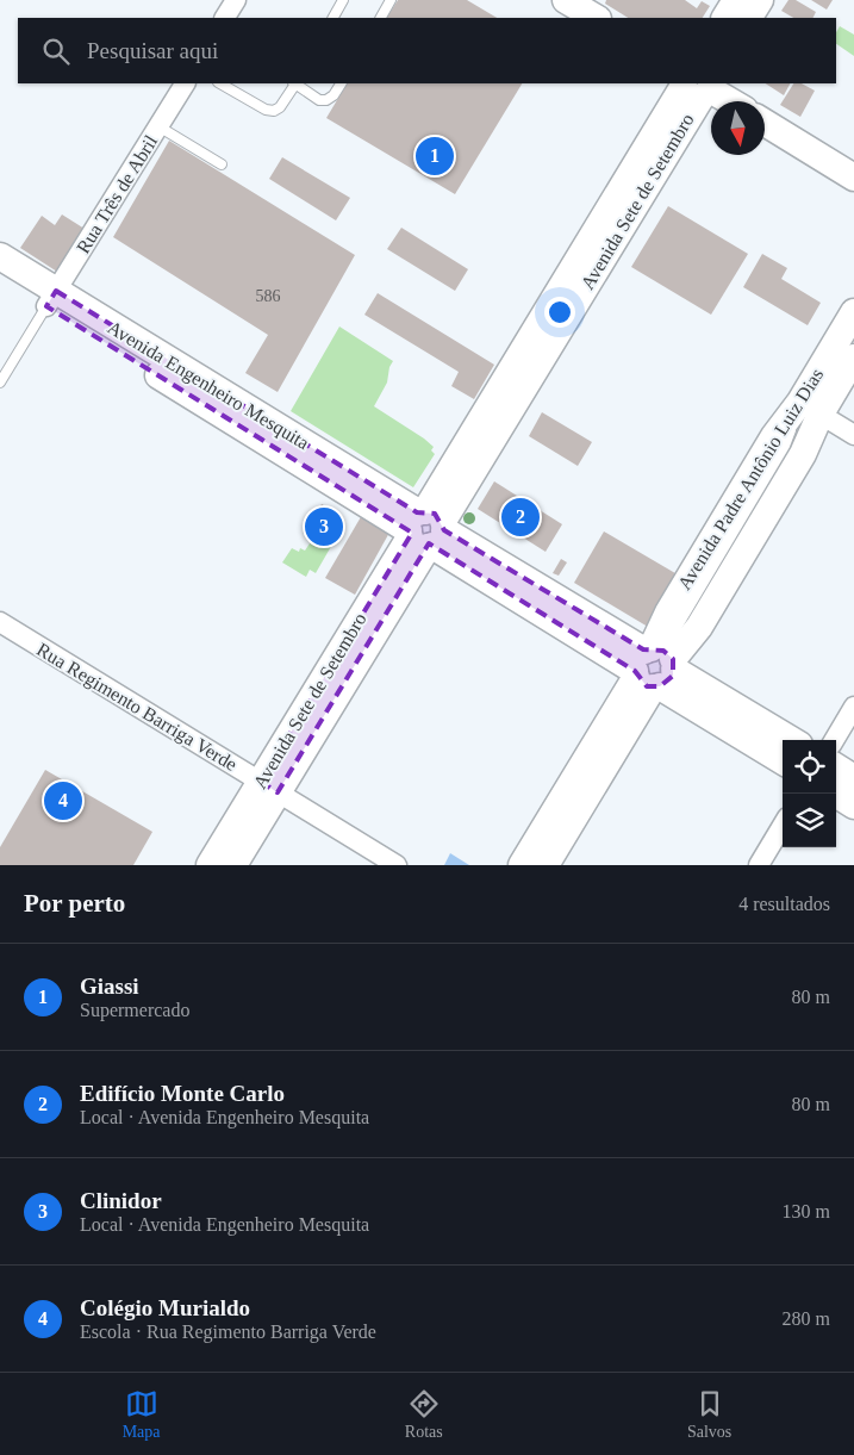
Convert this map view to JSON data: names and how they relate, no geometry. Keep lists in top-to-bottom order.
{
  "streets": {
    "street": [
      "Rua Três de Abril",
      "Avenida Sete de Setembro",
      "Avenida Engenheiro Mesquita",
      "Avenida Padre Antônio Luiz Dias",
      "Rua Regimento Barriga Verde"
    ]
  },
  "crossings": [
    ["Rua Três de Abril", "Avenida Engenheiro Mesquita"],
    ["Avenida Sete de Setembro", "Avenida Engenheiro Mesquita"],
    ["Avenida Sete de Setembro", "Rua Regimento Barriga Verde"],
    ["Avenida Engenheiro Mesquita", "Avenida Padre Antônio Luiz Dias"]
  ],
  "house_numbers": ["586"],
  "north": "bottom",
  "page": {
    "search": "Pesquisar aqui",
    "pins": [
      "1",
      "2",
      "3",
      "4"
    ],
    "heading": ["Por perto", "4 resultados"],
    "list": [
      {
        "mark": "1",
        "name": "Giassi",
        "note": "Supermercado",
        "value": "80 m"
      },
      {
        "mark": "2",
        "name": "Edifício Monte Carlo",
        "note": "Local · Avenida Engenheiro Mesquita",
        "value": "80 m"
      },
      {
        "mark": "3",
        "name": "Clinidor",
        "note": "Local · Avenida Engenheiro Mesquita",
        "value": "130 m"
      },
      {
        "mark": "4",
        "name": "Colégio Murialdo",
        "note": "Escola · Rua Regimento Barriga Verde",
        "value": "280 m"
      }
    ],
    "nav": ["Mapa", "Rotas", "Salvos"]
  }
}
